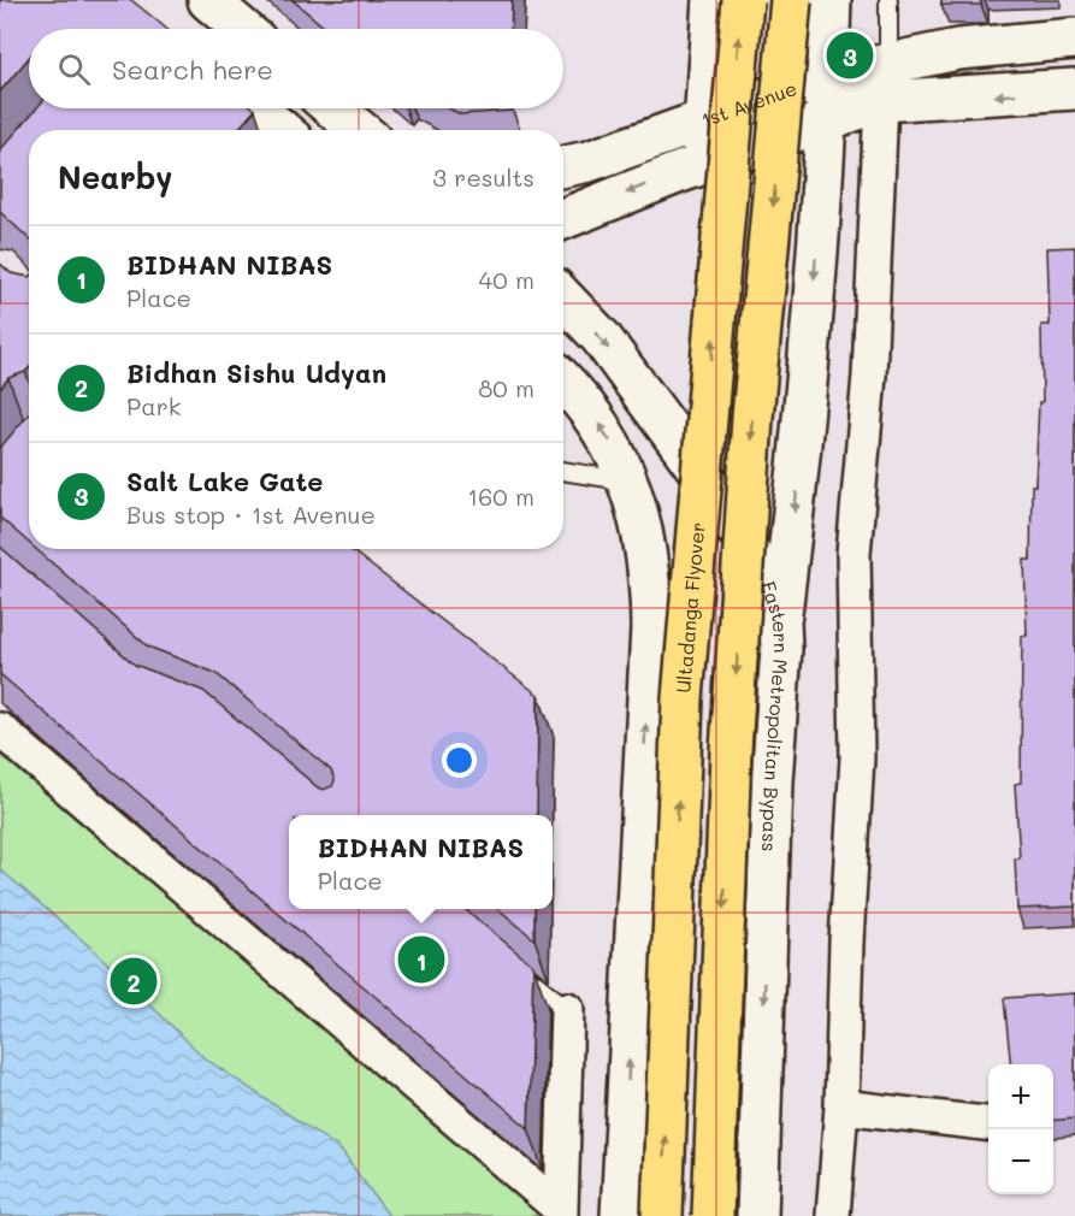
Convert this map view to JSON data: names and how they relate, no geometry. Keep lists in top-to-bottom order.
{
  "streets": {
    "main road": ["1st Avenue", "Ultadanga Flyover", "Eastern Metropolitan Bypass"]
  },
  "page": {
    "pins": ["3", "1", "2"],
    "search": "Search here",
    "heading": ["Nearby", "3 results"],
    "list": [
      {
        "mark": "1",
        "name": "BIDHAN NIBAS",
        "note": "Place",
        "value": "40 m"
      },
      {
        "mark": "2",
        "name": "Bidhan Sishu Udyan",
        "note": "Park",
        "value": "80 m"
      },
      {
        "mark": "3",
        "name": "Salt Lake Gate",
        "note": "Bus stop · 1st Avenue",
        "value": "160 m"
      }
    ],
    "popup": ["BIDHAN NIBAS", "Place"],
    "map_buttons": ["+", "−"]
  }
}
